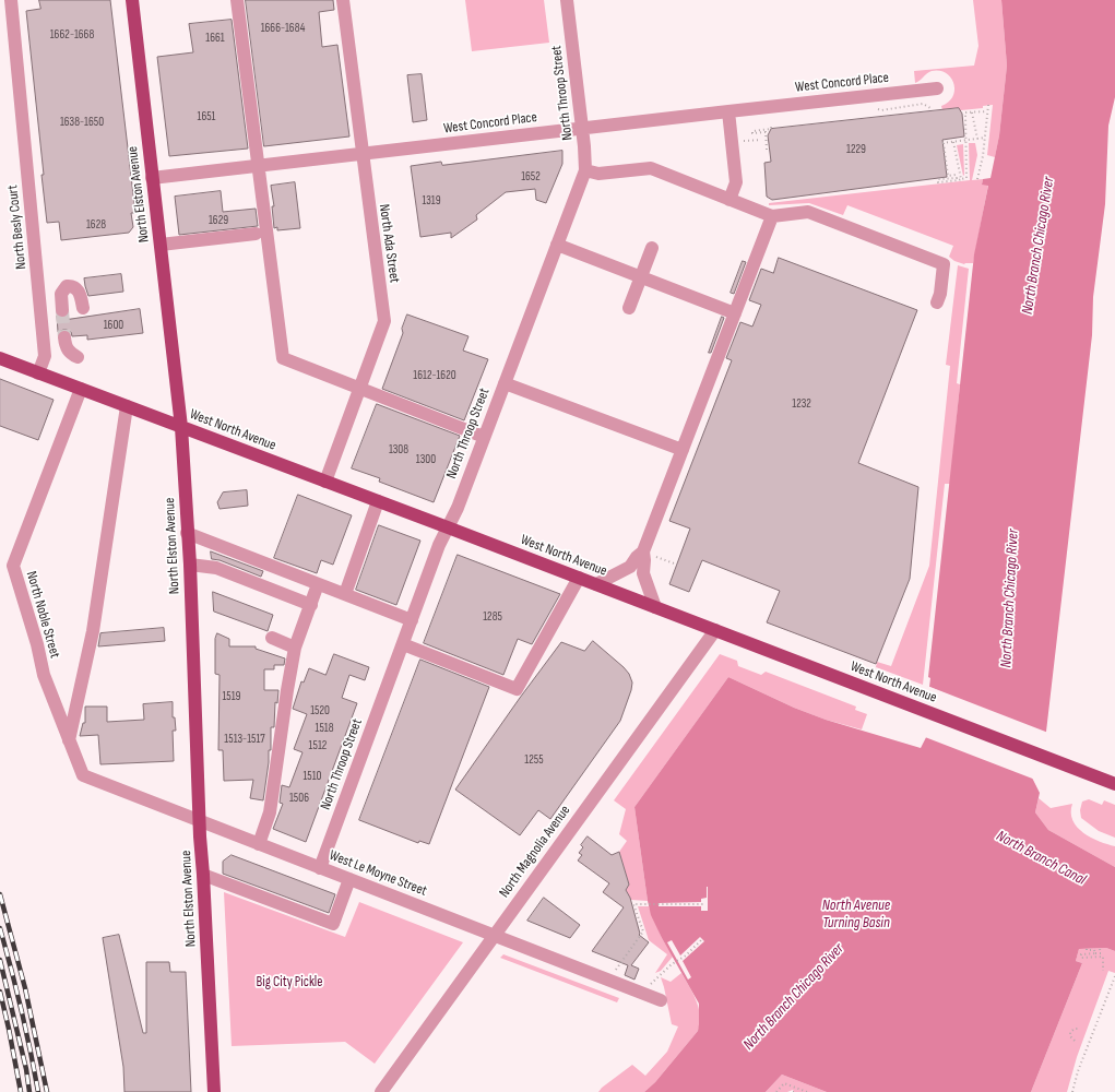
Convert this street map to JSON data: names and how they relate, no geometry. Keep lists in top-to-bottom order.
{
  "streets": {
    "main road": ["North Elston Avenue", "West North Avenue"],
    "street": [
      "West Concord Place",
      "North Throop Street",
      "North Besly Court",
      "North Ada Street",
      "North Noble Street",
      "North Magnolia Avenue",
      "West Le Moyne Street"
    ]
  },
  "crossings": [
    ["West Concord Place", "North Throop Street"],
    ["West Concord Place", "North Elston Avenue"],
    ["West Concord Place", "North Ada Street"],
    ["North Throop Street", "West North Avenue"],
    ["North Throop Street", "West Le Moyne Street"],
    ["North Elston Avenue", "West North Avenue"],
    ["North Elston Avenue", "West Le Moyne Street"],
    ["North Besly Court", "West North Avenue"],
    ["North Ada Street", "West North Avenue"],
    ["West North Avenue", "North Noble Street"],
    ["West North Avenue", "North Magnolia Avenue"],
    ["North Noble Street", "West Le Moyne Street"],
    ["North Magnolia Avenue", "West Le Moyne Street"]
  ],
  "water": ["North Branch Chicago River", "North Branch Canal", "North Avenue Turning Basin"],
  "parks": ["Big City Pickle"],
  "house_numbers": [
    "1666-1684",
    "1662-1668",
    "1661",
    "1651",
    "1638-1650",
    "1229",
    "1652",
    "1319",
    "1629",
    "1628",
    "1600",
    "1612-1620",
    "1232",
    "1308",
    "1300",
    "1285",
    "1519",
    "1520",
    "1518",
    "1513-1517",
    "1512",
    "1255",
    "1510",
    "1506"
  ]
}
